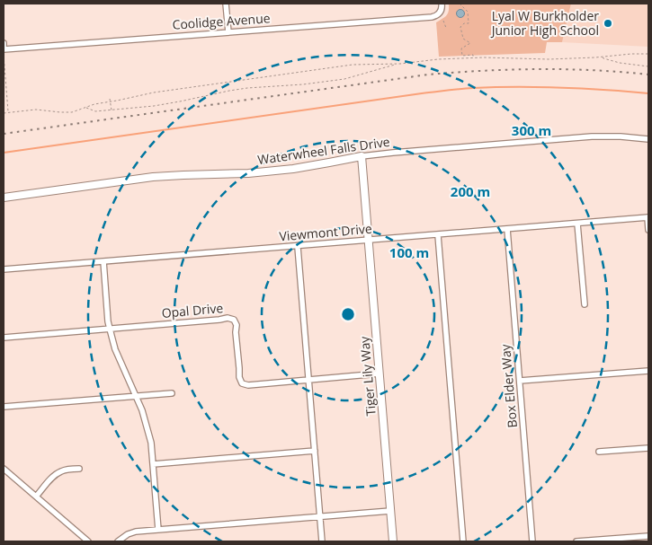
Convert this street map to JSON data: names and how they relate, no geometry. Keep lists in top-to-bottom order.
{
  "streets": {
    "street": [
      "Coolidge Avenue",
      "Waterwheel Falls Drive",
      "Viewmont Drive",
      "Opal Drive",
      "Tiger Lily Way",
      "Box Elder Way"
    ]
  },
  "crossings": [
    ["Waterwheel Falls Drive", "Tiger Lily Way"],
    ["Viewmont Drive", "Tiger Lily Way"],
    ["Viewmont Drive", "Box Elder Way"],
    ["Opal Drive", "Tiger Lily Way"]
  ],
  "places": ["Lyal W Burkholder Junior High School"],
  "rings": ["300 m", "200 m", "100 m"]
}
